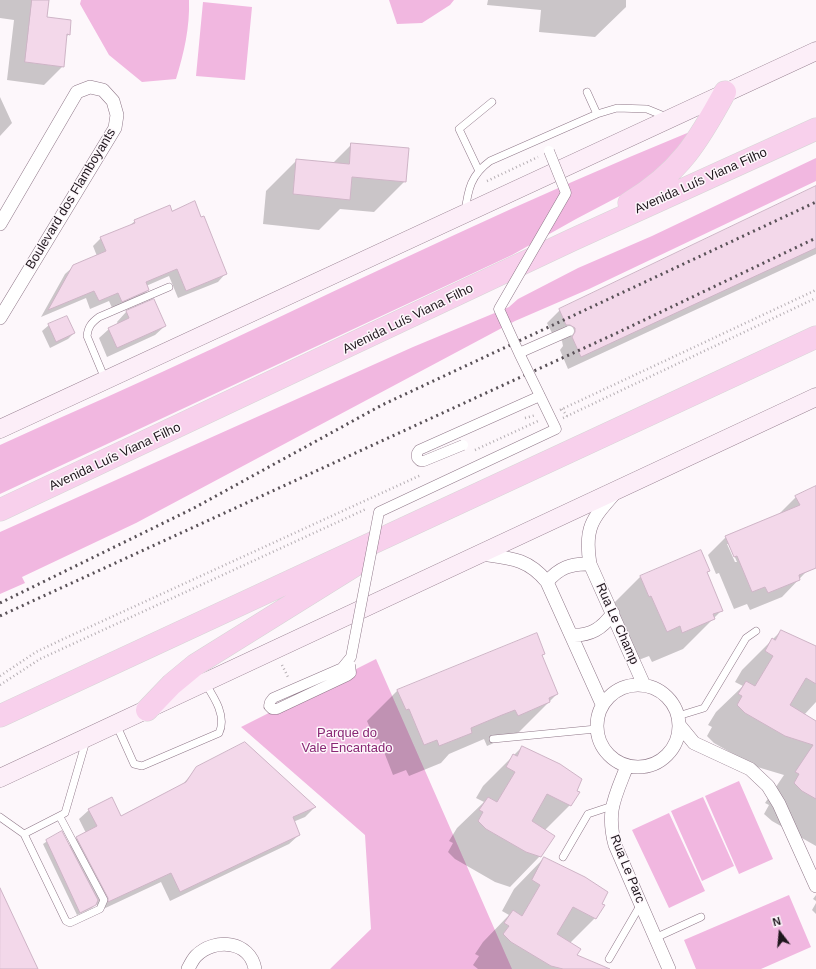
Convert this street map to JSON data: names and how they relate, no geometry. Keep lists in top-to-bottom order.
{
  "streets": {
    "highway": ["Avenida Luís Viana Filho"],
    "street": ["Boulevard dos Flamboyants", "Rua Le Champ", "Rua Le Parc"]
  },
  "crossings": [
    ["Rua Le Champ", "Rua Le Parc"]
  ],
  "parks": ["Parque do Vale Encantado"],
  "north": "top"
}
